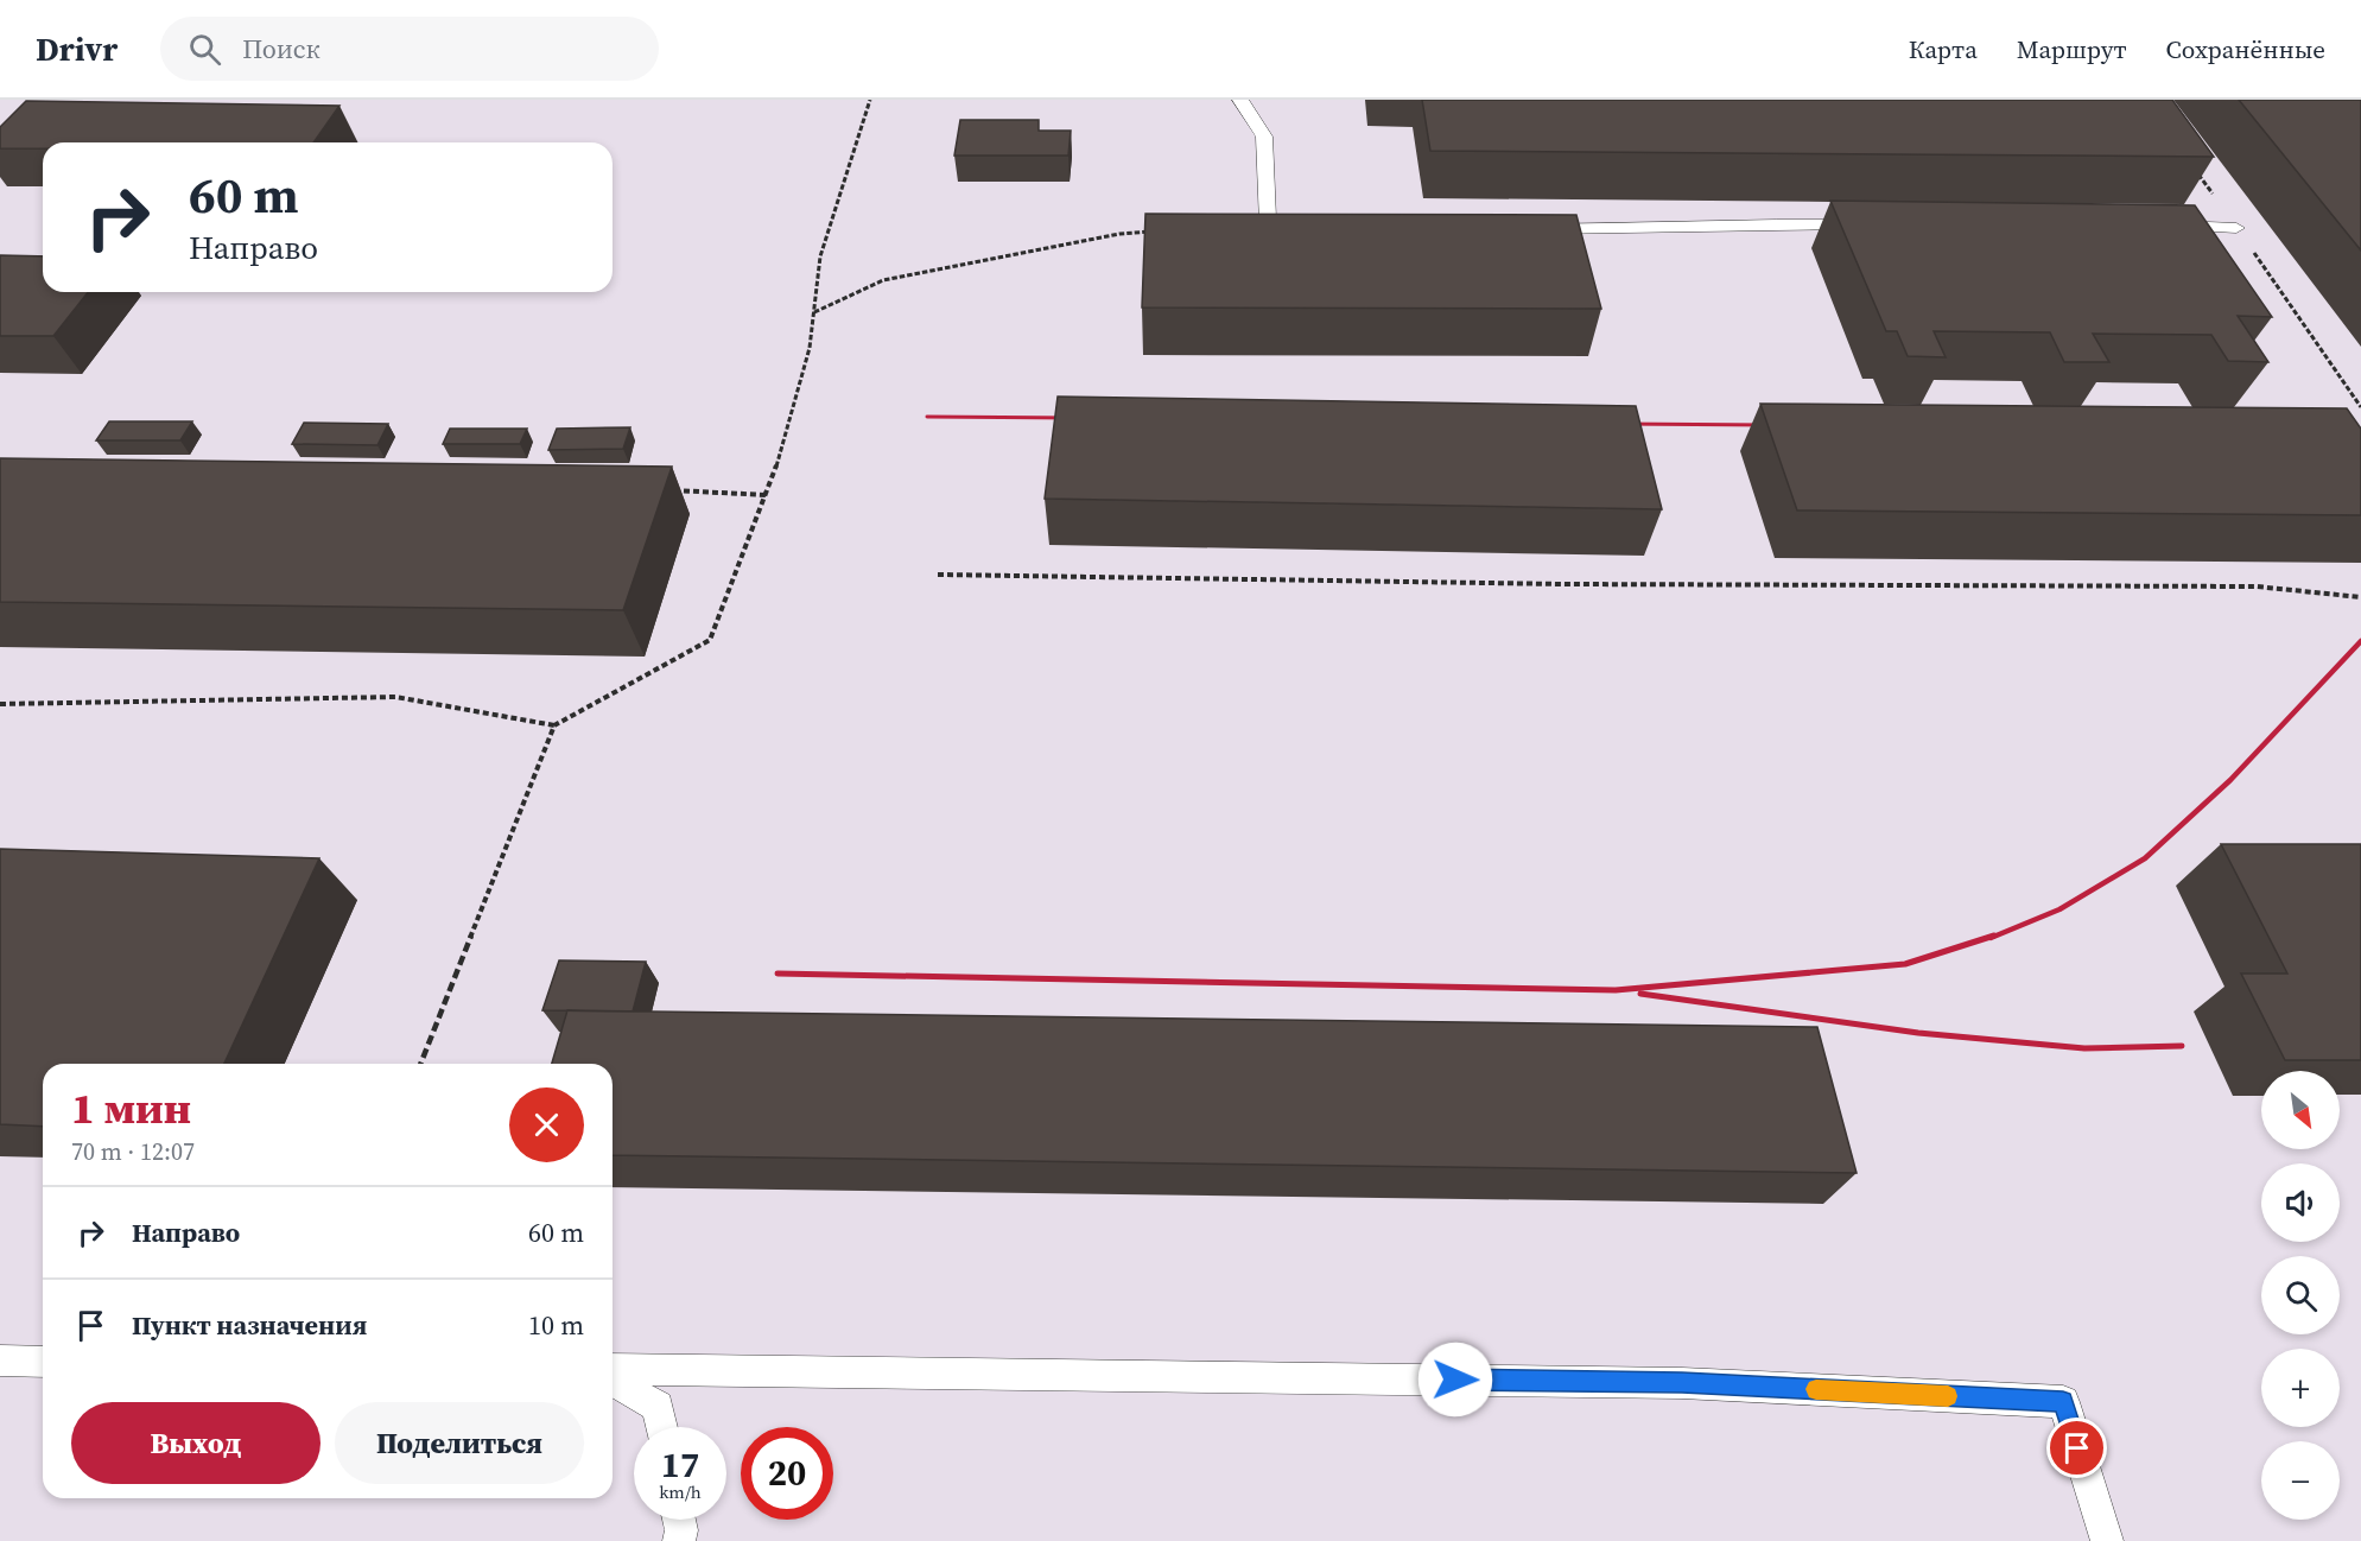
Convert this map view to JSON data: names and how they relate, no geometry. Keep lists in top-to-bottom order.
{
  "north": "bottom right",
  "page": {
    "header": "Drivr",
    "search": "Поиск",
    "nav": ["Карта", "Маршрут", "Сохранённые"],
    "turn": ["60 m", "Направо"],
    "heading": ["1 мин", "70 m · 12:07"],
    "map_buttons": ["+", "−"],
    "list": [
      {
        "name": "Направо",
        "value": "60 m"
      },
      {
        "name": "Пункт назначения",
        "value": "10 m"
      }
    ],
    "buttons": ["Выход", "Поделиться"],
    "speed": "17 km/h",
    "limit": "20"
  }
}
